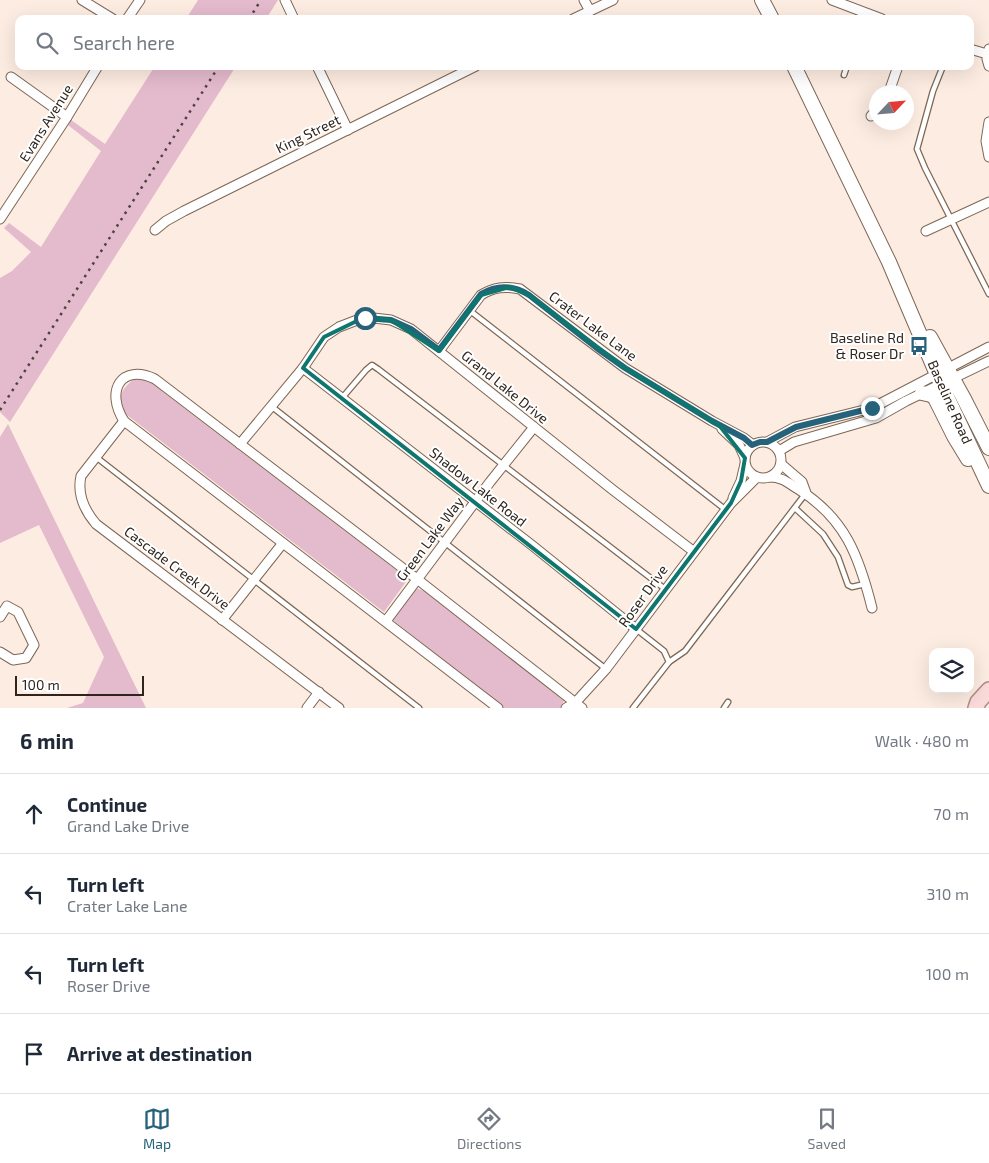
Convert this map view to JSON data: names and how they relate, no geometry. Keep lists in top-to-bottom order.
{
  "streets": {
    "main road": ["Baseline Road"],
    "street": [
      "Evans Avenue",
      "King Street",
      "Crater Lake Lane",
      "Grand Lake Drive",
      "Shadow Lake Road",
      "Green Lake Way",
      "Cascade Creek Drive",
      "Roser Drive"
    ]
  },
  "crossings": [
    ["Crater Lake Lane", "Grand Lake Drive"],
    ["Crater Lake Lane", "Roser Drive"],
    ["Grand Lake Drive", "Shadow Lake Road"],
    ["Grand Lake Drive", "Green Lake Way"],
    ["Grand Lake Drive", "Roser Drive"],
    ["Shadow Lake Road", "Green Lake Way"],
    ["Shadow Lake Road", "Roser Drive"]
  ],
  "places": {
    "bus stop": ["Baseline Rd & Roser Dr"]
  },
  "scale_bar": "100 m",
  "north": "top right",
  "page": {
    "search": "Search here",
    "scale": "100 m",
    "heading": ["6 min", "Walk · 480 m"],
    "list": [
      ["Continue", "Grand Lake Drive", "70 m"],
      ["Turn left", "Crater Lake Lane", "310 m"],
      ["Turn left", "Roser Drive", "100 m"],
      "Arrive at destination"
    ],
    "nav": ["Map", "Directions", "Saved"]
  }
}
